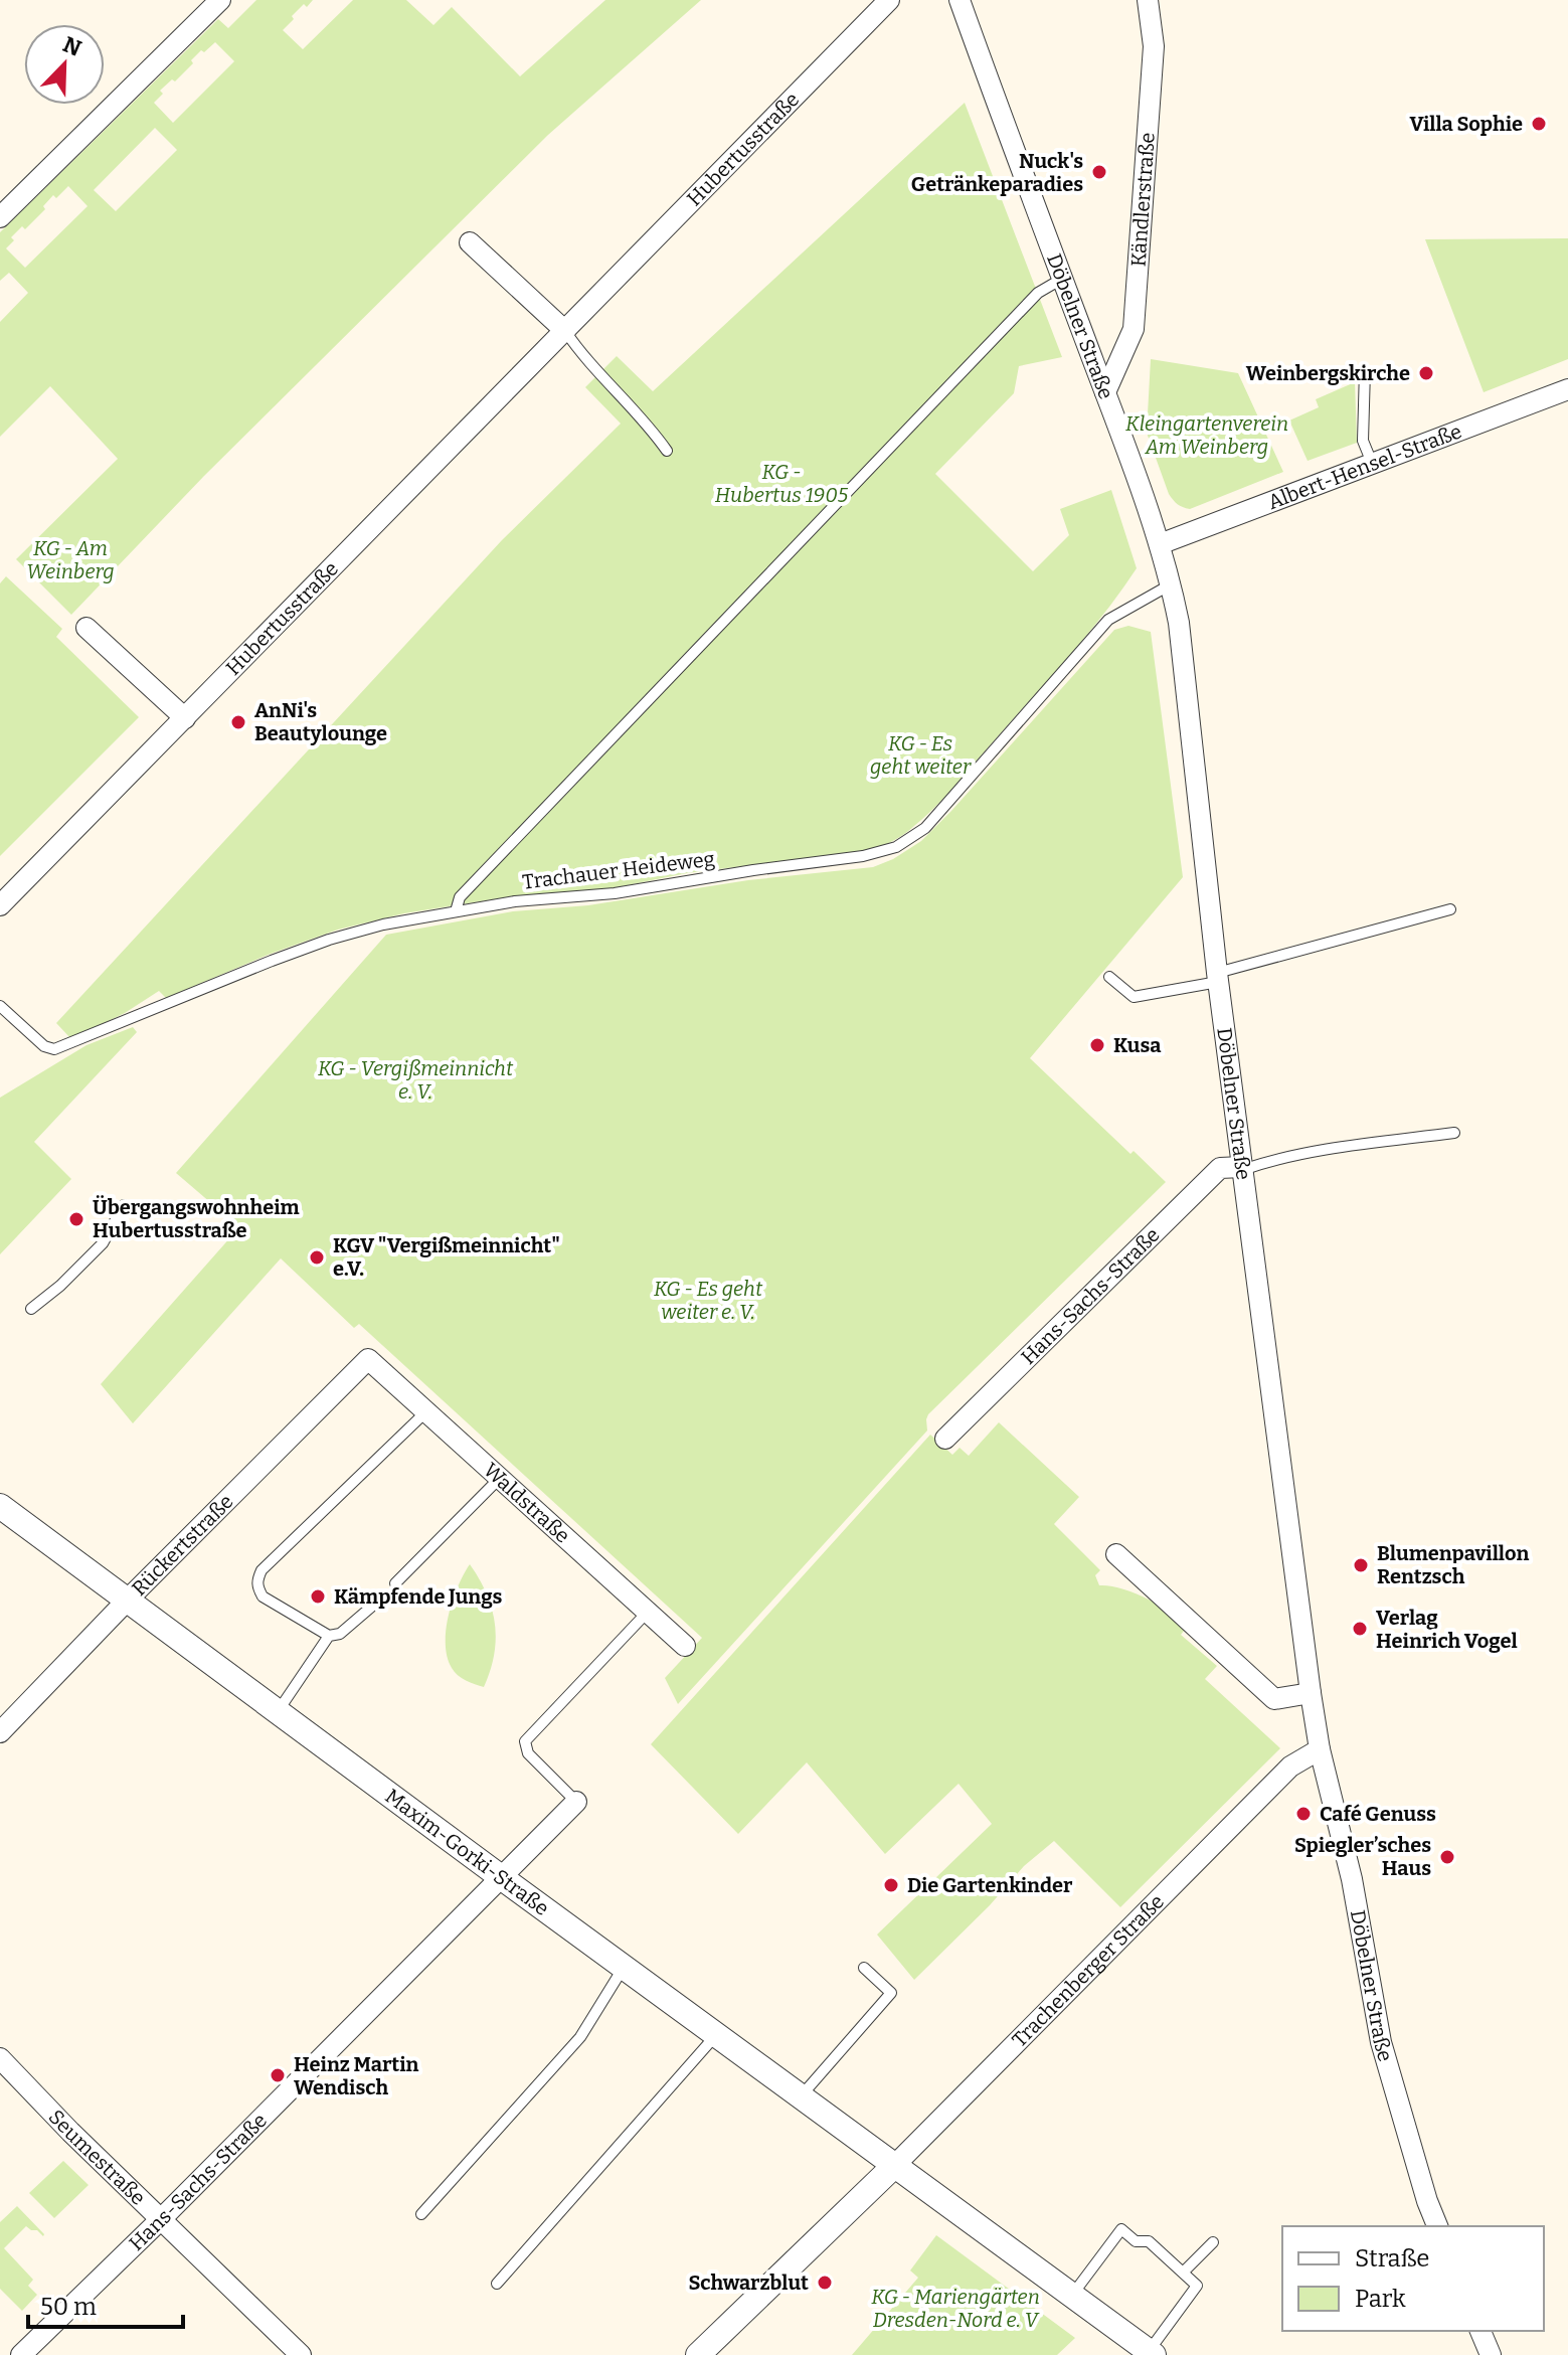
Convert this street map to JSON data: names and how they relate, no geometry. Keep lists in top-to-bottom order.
{
  "streets": {
    "street": [
      "Hubertusstraße",
      "Kändlerstraße",
      "Döbelner Straße",
      "Albert-Hensel-Straße",
      "Hans-Sachs-Straße",
      "Waldstraße",
      "Rückertstraße",
      "Maxim-Gorki-Straße",
      "Trachenberger Straße",
      "Seumestraße"
    ],
    "lane": ["Trachauer Heideweg"]
  },
  "crossings": [
    ["Kändlerstraße", "Döbelner Straße"],
    ["Döbelner Straße", "Albert-Hensel-Straße"],
    ["Döbelner Straße", "Trachauer Heideweg"],
    ["Döbelner Straße", "Hans-Sachs-Straße"],
    ["Döbelner Straße", "Trachenberger Straße"],
    ["Hans-Sachs-Straße", "Maxim-Gorki-Straße"],
    ["Hans-Sachs-Straße", "Seumestraße"],
    ["Waldstraße", "Rückertstraße"],
    ["Rückertstraße", "Maxim-Gorki-Straße"],
    ["Maxim-Gorki-Straße", "Trachenberger Straße"]
  ],
  "parks": [
    "Kleingartenverein Am Weinberg",
    "KG - Hubertus 1905",
    "KG - Am Weinberg",
    "KG - Es geht weiter",
    "KG - Vergißmeinnicht e. V.",
    "KG - Es geht weiter e. V.",
    "KG - Mariengärten Dresden-Nord e. V"
  ],
  "places": [
    "Villa Sophie",
    "Nuck's Getränkeparadies",
    "Weinbergskirche",
    "AnNi's Beautylounge",
    "Kusa",
    "Übergangswohnheim Hubertusstraße",
    "KGV \"Vergißmeinnicht\" e.V.",
    "Blumenpavillon Rentzsch",
    "Kämpfende Jungs",
    "Verlag Heinrich Vogel",
    "Café Genuss",
    "Spiegler’sches Haus",
    "Die Gartenkinder",
    "Heinz Martin Wendisch",
    "Schwarzblut"
  ],
  "legend": ["Straße", "Park"],
  "scale_bar": "50 m",
  "north": "top right"
}
